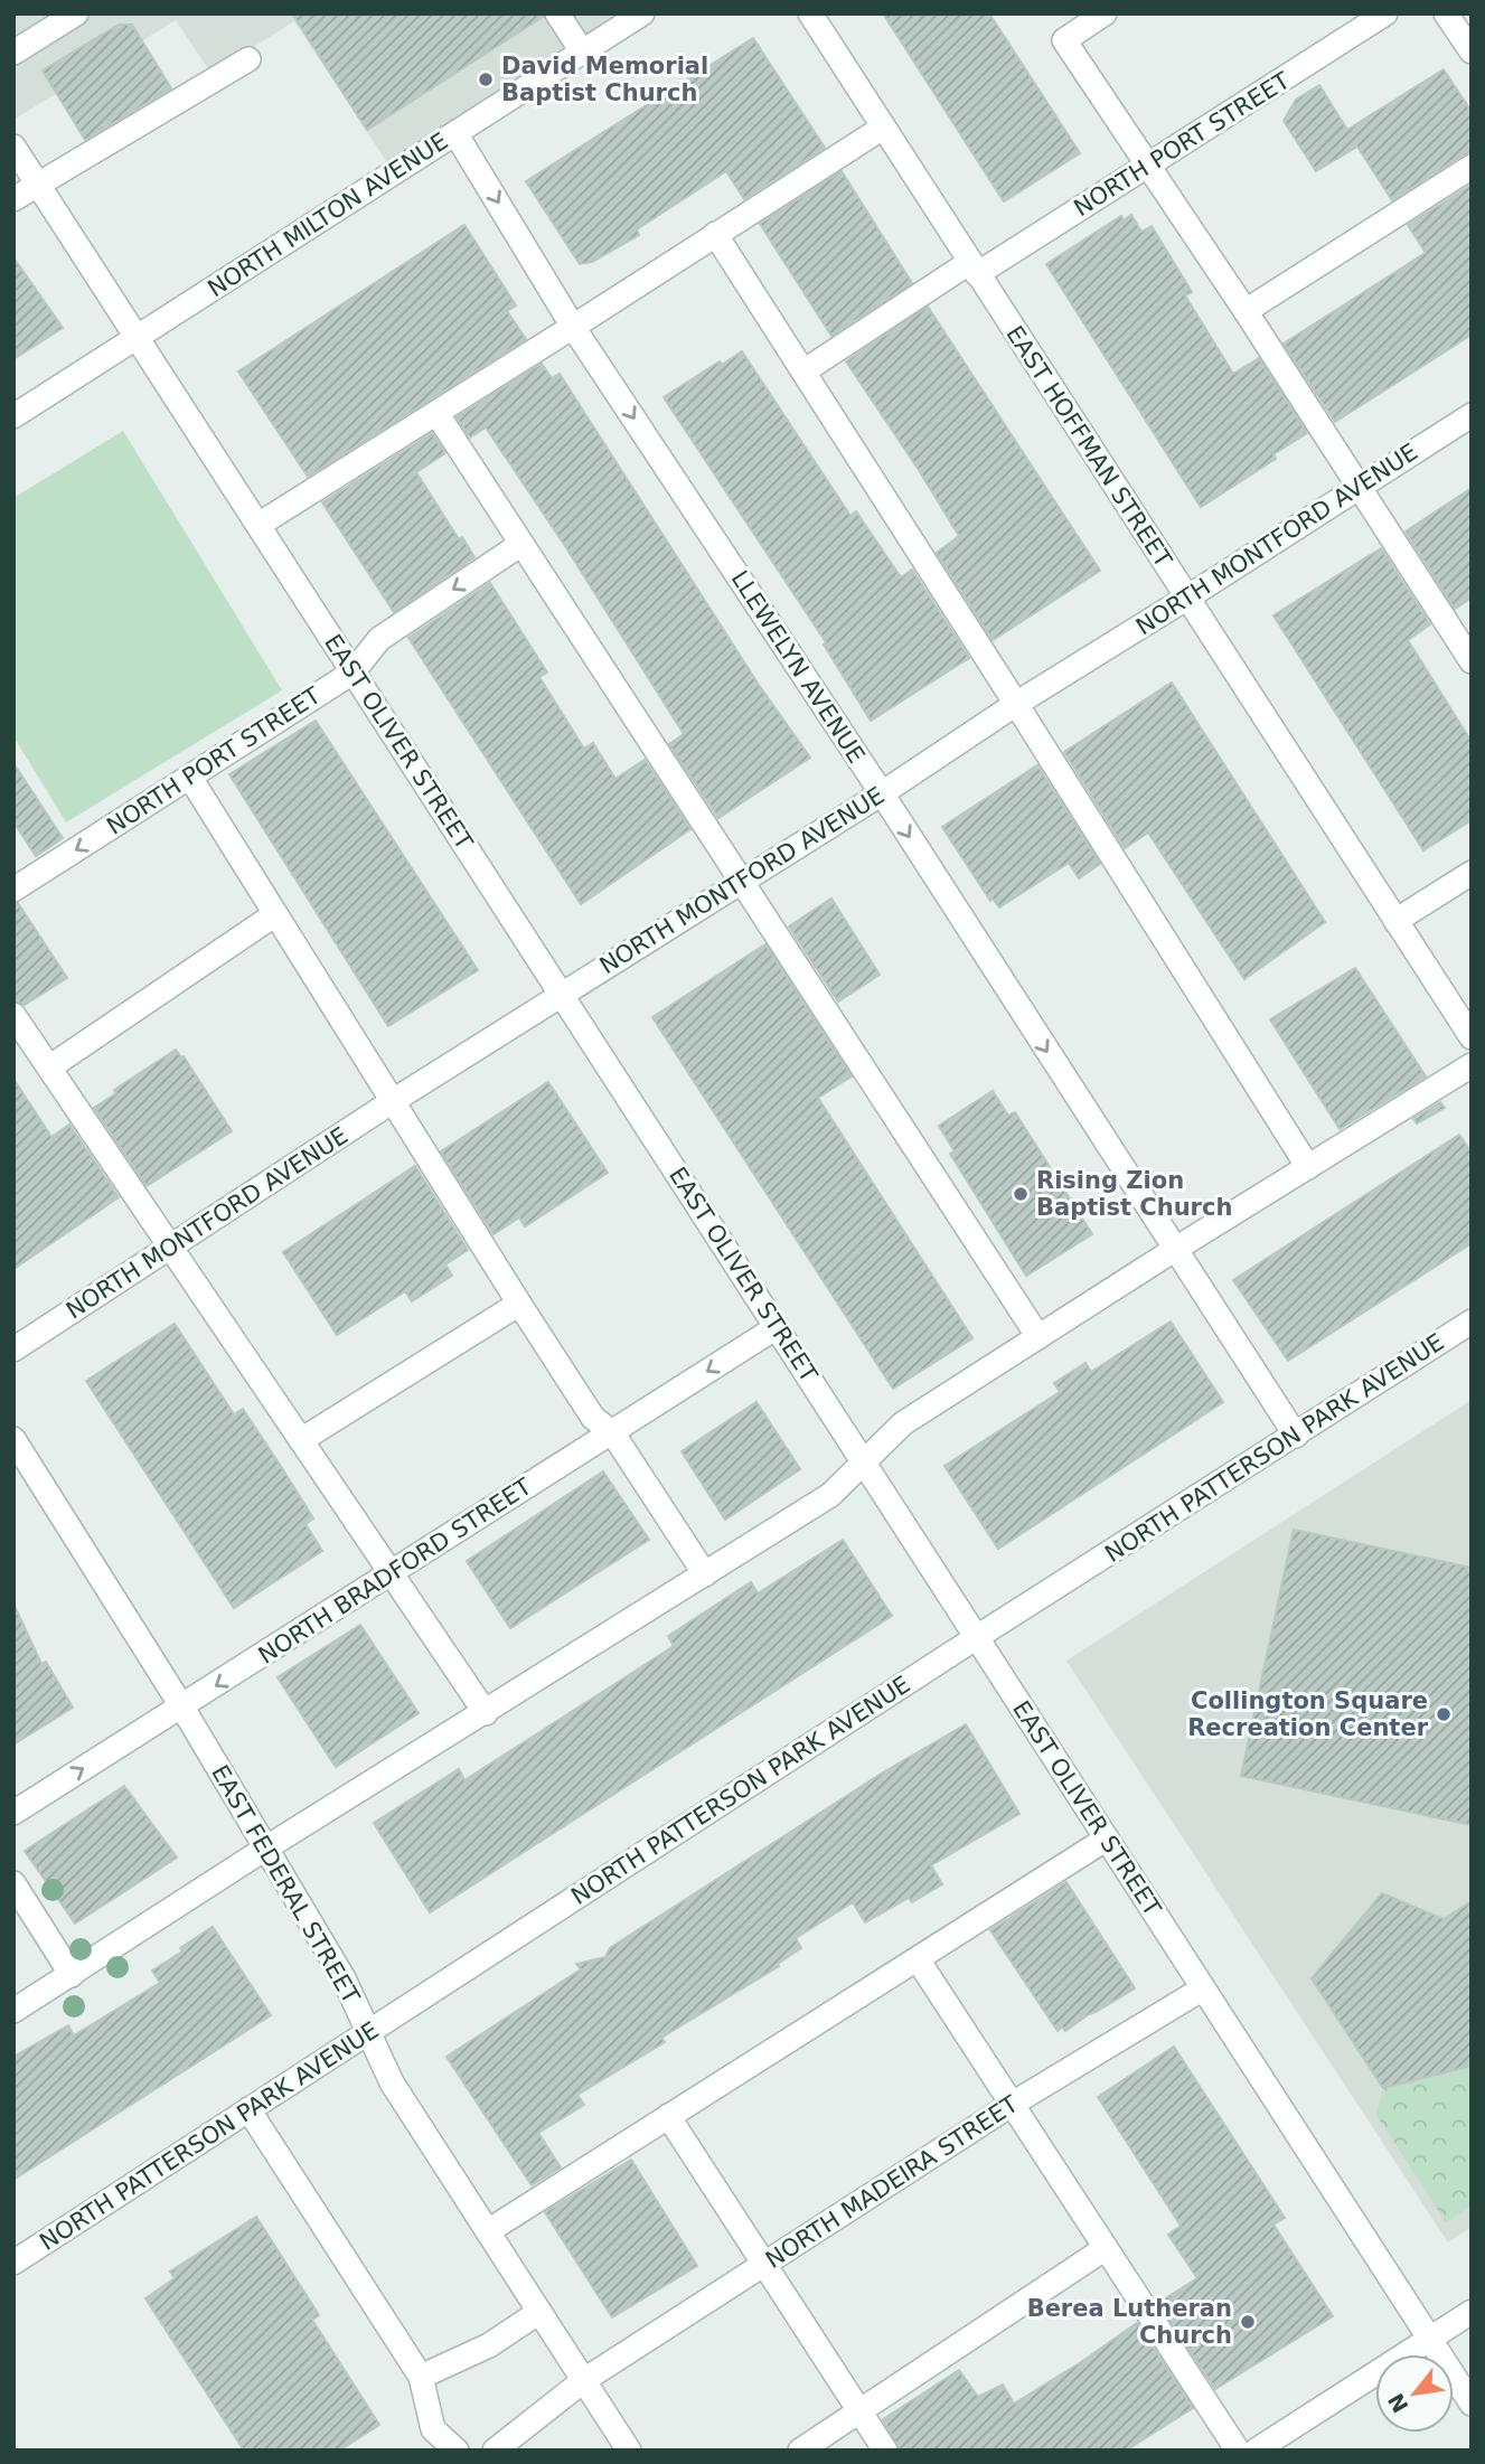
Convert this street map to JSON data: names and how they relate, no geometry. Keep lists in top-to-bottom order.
{
  "streets": {
    "street": [
      "NORTH PORT STREET",
      "NORTH MILTON AVENUE",
      "EAST HOFFMAN STREET",
      "NORTH MONTFORD AVENUE",
      "LLEWELYN AVENUE",
      "EAST OLIVER STREET",
      "NORTH PATTERSON PARK AVENUE",
      "NORTH BRADFORD STREET",
      "EAST FEDERAL STREET",
      "NORTH MADEIRA STREET"
    ]
  },
  "crossings": [
    ["NORTH PORT STREET", "EAST HOFFMAN STREET"],
    ["NORTH PORT STREET", "EAST OLIVER STREET"],
    ["NORTH MILTON AVENUE", "LLEWELYN AVENUE"],
    ["NORTH MILTON AVENUE", "EAST OLIVER STREET"],
    ["EAST HOFFMAN STREET", "NORTH MONTFORD AVENUE"],
    ["NORTH MONTFORD AVENUE", "LLEWELYN AVENUE"],
    ["NORTH MONTFORD AVENUE", "EAST OLIVER STREET"],
    ["LLEWELYN AVENUE", "NORTH PATTERSON PARK AVENUE"],
    ["EAST OLIVER STREET", "NORTH PATTERSON PARK AVENUE"],
    ["EAST OLIVER STREET", "NORTH BRADFORD STREET"],
    ["EAST OLIVER STREET", "NORTH MADEIRA STREET"],
    ["NORTH PATTERSON PARK AVENUE", "EAST FEDERAL STREET"],
    ["NORTH BRADFORD STREET", "EAST FEDERAL STREET"],
    ["EAST FEDERAL STREET", "NORTH MADEIRA STREET"]
  ],
  "places": [
    "David Memorial Baptist Church",
    "Rising Zion Baptist Church",
    "Collington Square Recreation Center",
    "Berea Lutheran Church"
  ],
  "north": "bottom left"
}
